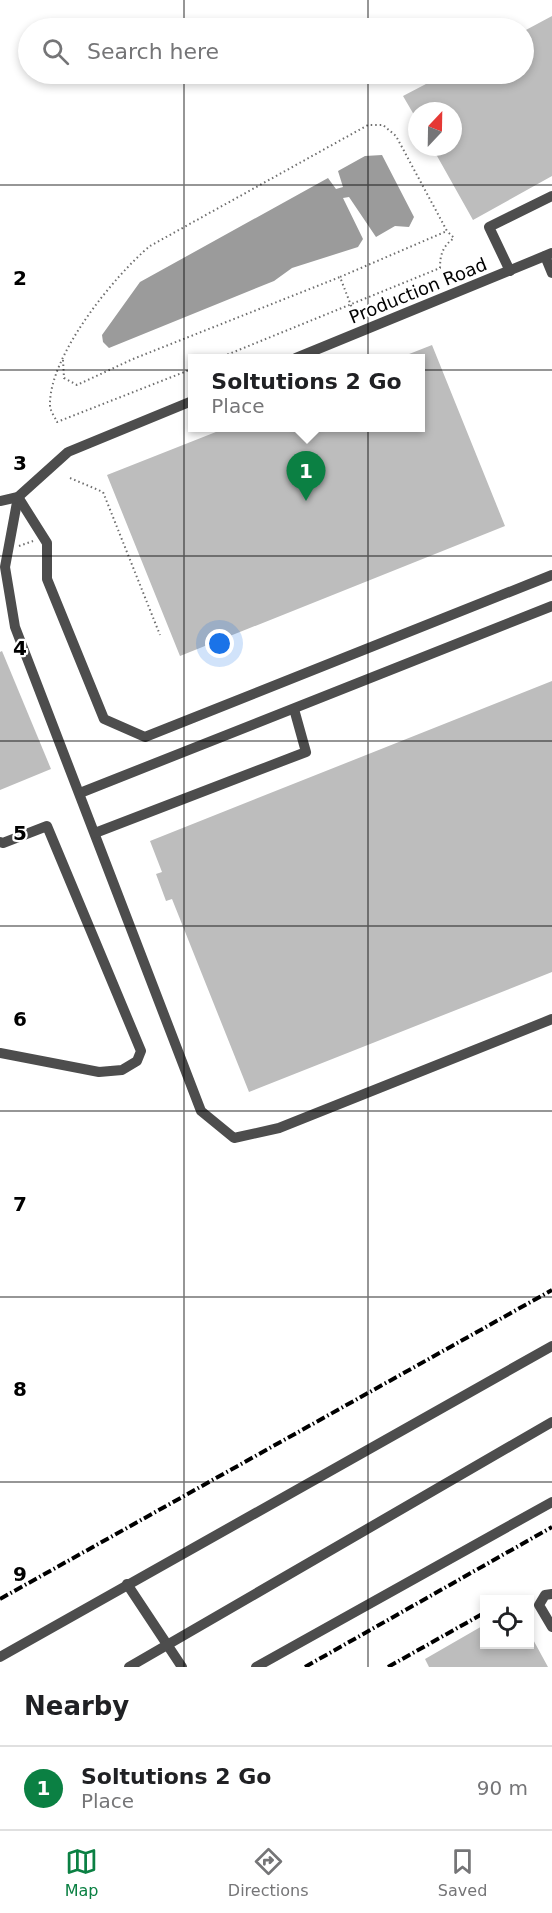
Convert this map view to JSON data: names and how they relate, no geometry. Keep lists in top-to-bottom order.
{
  "streets": {
    "street": ["Production Road"]
  },
  "north": "top",
  "page": {
    "search": "Search here",
    "popup": ["Soltutions 2 Go", "Place"],
    "pins": "1",
    "heading": "Nearby",
    "list": [
      {
        "mark": "1",
        "name": "Soltutions 2 Go",
        "note": "Place",
        "value": "90 m"
      }
    ],
    "nav": ["Map", "Directions", "Saved"]
  },
  "grid": {
    "rows": [
      "2",
      "3",
      "4",
      "5",
      "6",
      "7",
      "8",
      "9"
    ]
  }
}
